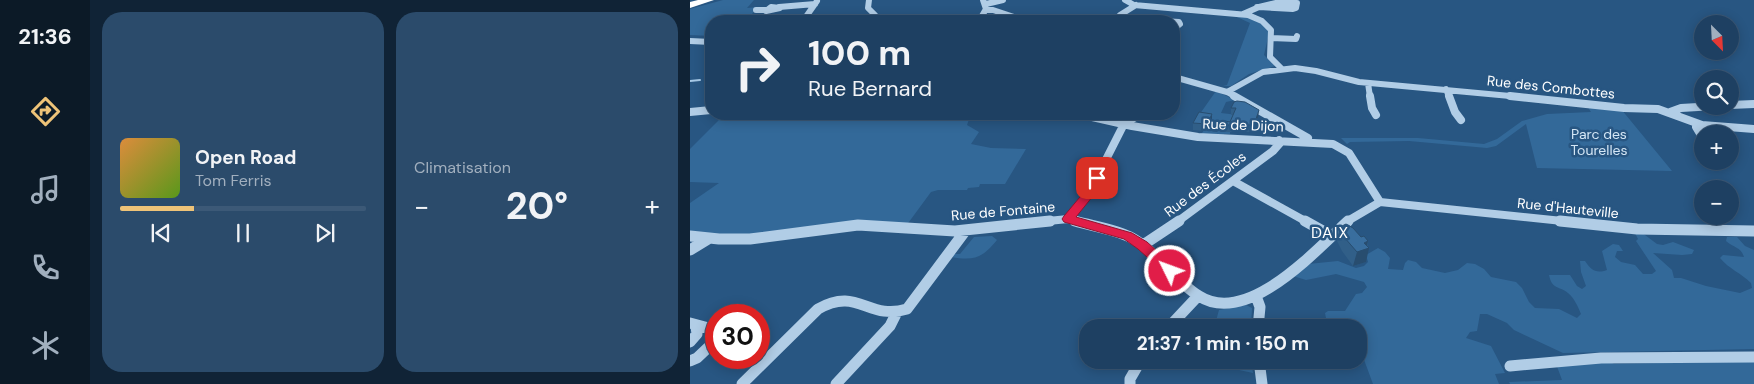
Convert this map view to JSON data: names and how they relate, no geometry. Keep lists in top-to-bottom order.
{
  "streets": {
    "street": [
      "Rue des Combottes",
      "Rue de Dijon",
      "Rue des Écoles",
      "Rue d'Hauteville",
      "Rue de Fontaine"
    ]
  },
  "crossings": [
    ["Rue de Dijon", "Rue des Écoles"],
    ["Rue de Dijon", "Rue d'Hauteville"],
    ["Rue de Dijon", "Rue de Fontaine"],
    ["Rue des Écoles", "Rue de Fontaine"],
    ["Rue d'Hauteville", "Rue de Fontaine"]
  ],
  "districts": ["DAIX"],
  "parks": ["Parc des Tourelles"],
  "north": "bottom right",
  "page": {
    "tabs": "21:36",
    "tile": "Climatisation",
    "map_buttons": ["+", "−"],
    "turn": ["100 m", "Rue Bernard"],
    "song": ["Open Road", "Tom Ferris"],
    "heat": ["−", "20°", "+"],
    "limit": "30",
    "trip": "21:37 · 1 min · 150 m"
  }
}
